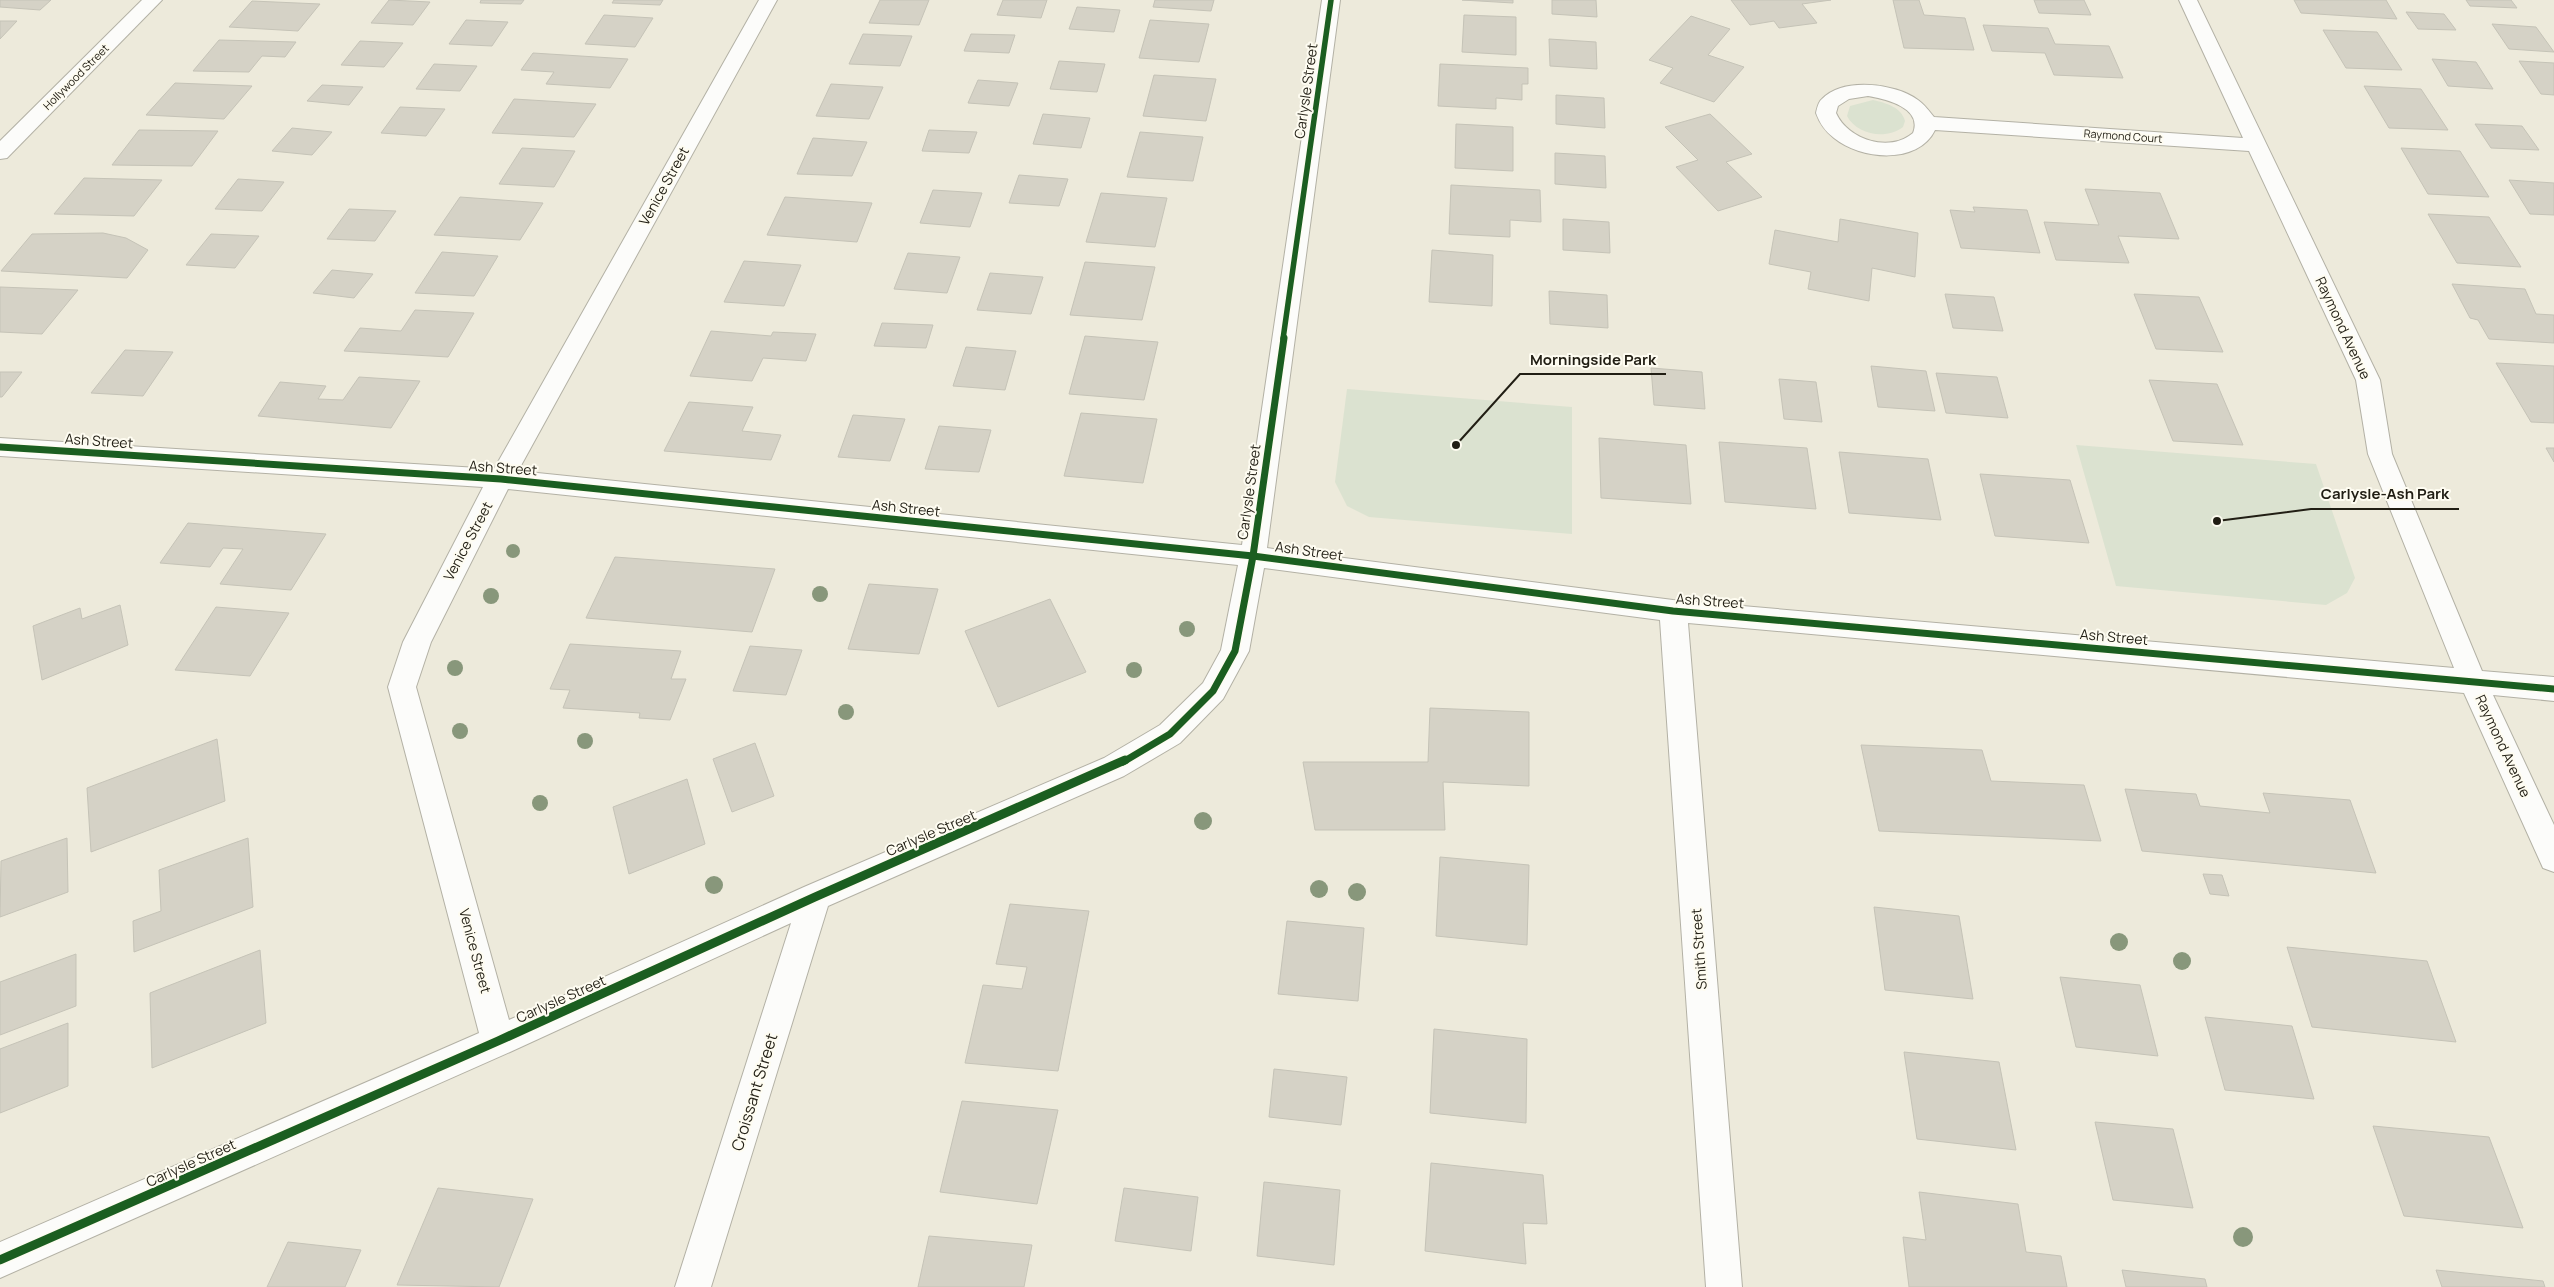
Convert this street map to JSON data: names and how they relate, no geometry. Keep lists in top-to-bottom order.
{
  "streets": {
    "street": [
      "Hollywood Street",
      "Carlysle Street",
      "Raymond Court",
      "Venice Street",
      "Raymond Avenue",
      "Ash Street",
      "Smith Street",
      "Croissant Street"
    ]
  },
  "crossings": [
    ["Carlysle Street", "Venice Street"],
    ["Carlysle Street", "Ash Street"],
    ["Carlysle Street", "Croissant Street"],
    ["Raymond Court", "Raymond Avenue"],
    ["Venice Street", "Ash Street"],
    ["Raymond Avenue", "Ash Street"],
    ["Ash Street", "Smith Street"]
  ],
  "places": ["Morningside Park", "Carlysle-Ash Park"]
}
